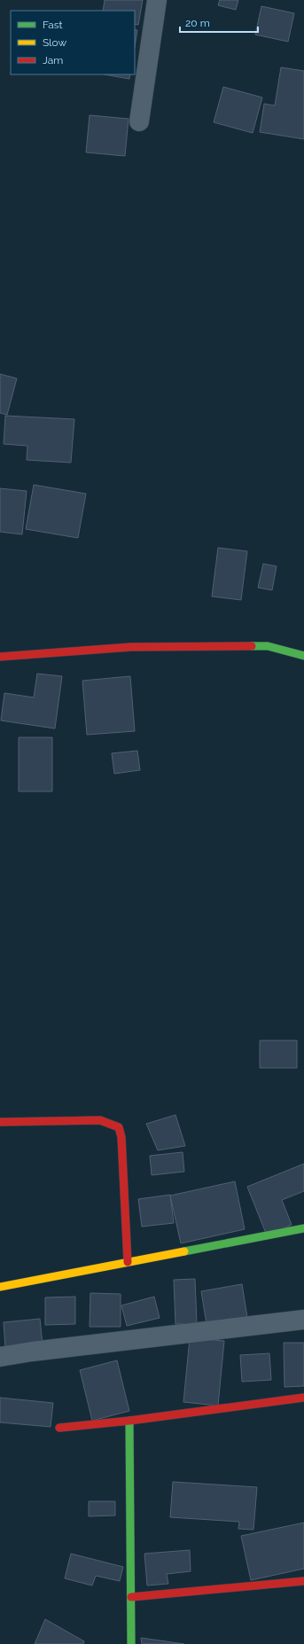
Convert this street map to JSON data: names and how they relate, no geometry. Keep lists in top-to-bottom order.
{
  "legend": ["Fast", "Slow", "Jam"],
  "scale_bar": "20 m"
}
